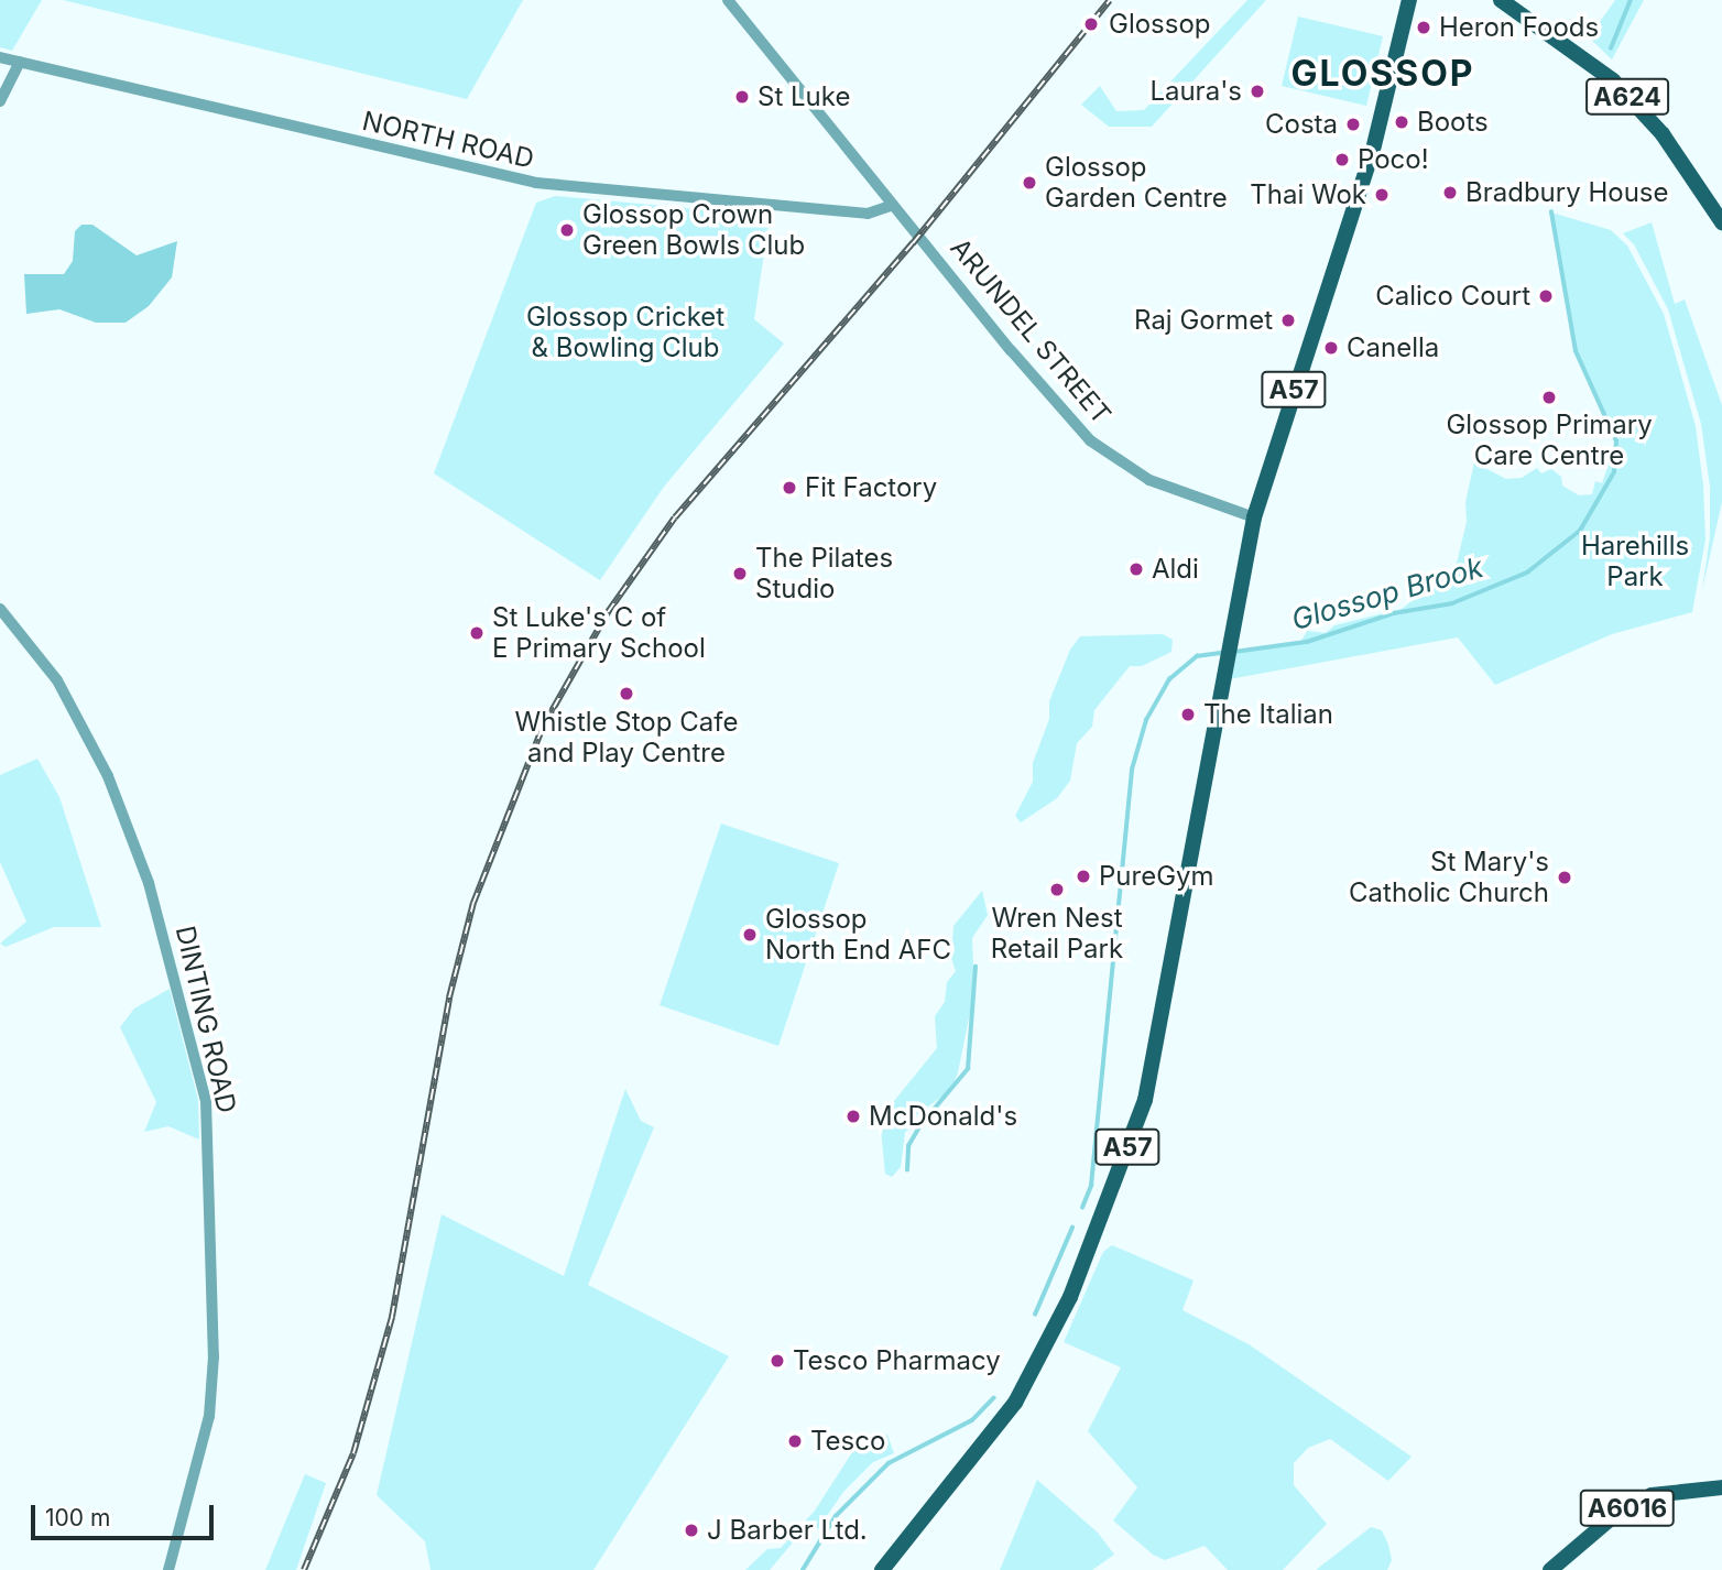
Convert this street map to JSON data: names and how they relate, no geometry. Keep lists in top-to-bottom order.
{
  "streets": {
    "main road": ["A624", "A57", "A6016"],
    "street": ["NORTH ROAD", "ARUNDEL STREET", "DINTING ROAD"]
  },
  "crossings": [
    ["NORTH ROAD", "ARUNDEL STREET"],
    ["ARUNDEL STREET", "A57"]
  ],
  "districts": ["GLOSSOP"],
  "water": ["Glossop Brook"],
  "parks": ["Glossop Cricket & Bowling Club", "Harehills Park"],
  "places": [
    "Glossop",
    "Heron Foods",
    "Laura's",
    "St Luke",
    "Boots",
    "Costa",
    "Poco!",
    "Glossop Garden Centre",
    "Bradbury House",
    "Thai Wok",
    "Glossop Crown Green Bowls Club",
    "Calico Court",
    "Raj Gormet",
    "Canella",
    "Glossop Primary Care Centre",
    "Fit Factory",
    "Aldi",
    "The Pilates Studio",
    "St Luke's C of E Primary School",
    "Whistle Stop Cafe and Play Centre",
    "The Italian",
    "PureGym",
    "St Mary's Catholic Church",
    "Wren Nest Retail Park",
    "Glossop North End AFC",
    "McDonald's",
    "Tesco Pharmacy",
    "Tesco",
    "J Barber Ltd."
  ],
  "scale_bar": "100 m"
}
